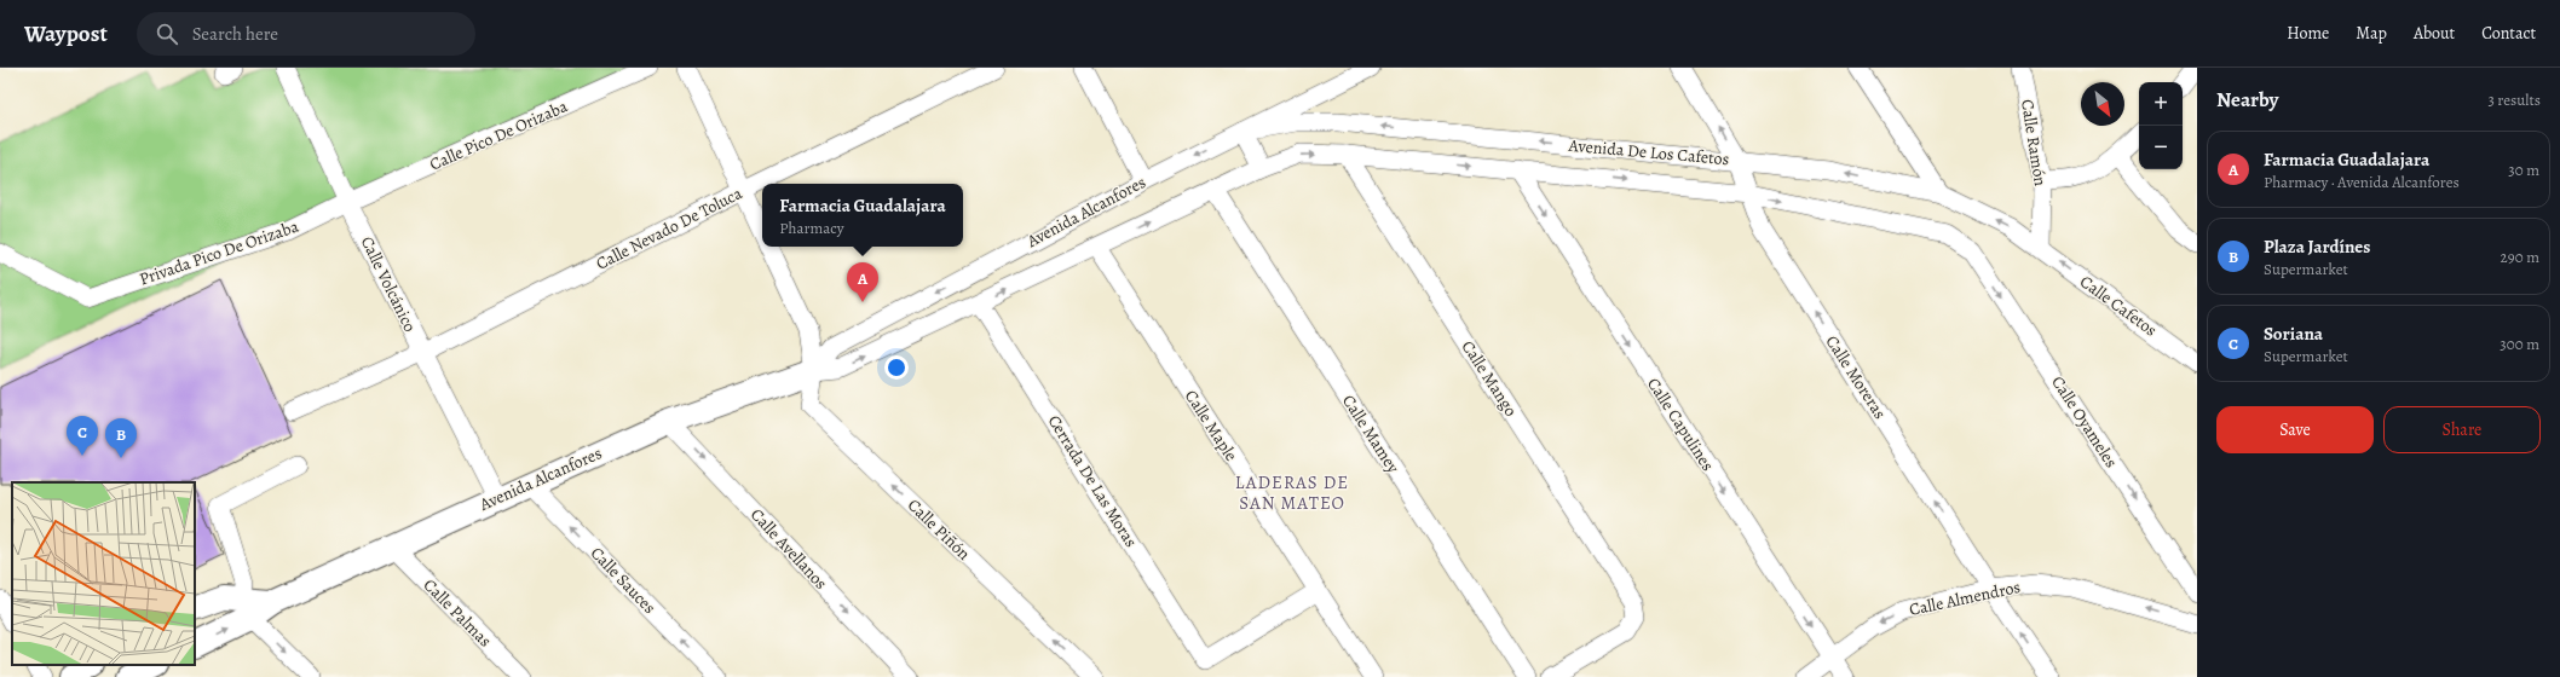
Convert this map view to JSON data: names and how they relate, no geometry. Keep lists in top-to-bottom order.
{
  "streets": {
    "main road": ["Avenida Alcanfores"],
    "street": [
      "Calle Pico De Orizaba",
      "Calle Ramón",
      "Avenida De Los Cafetos",
      "Calle Nevado De Toluca",
      "Privada Pico De Orizaba",
      "Calle Volcánico",
      "Calle Cafetos",
      "Calle Moreras",
      "Calle Mango",
      "Calle Oyameles",
      "Calle Capulines",
      "Calle Maple",
      "Calle Mamey",
      "Cerrada De Las Moras",
      "Calle Piñón",
      "Calle Avellanos",
      "Calle Sauces",
      "Calle Almendros",
      "Calle Palmas"
    ]
  },
  "crossings": [
    ["Calle Pico De Orizaba", "Privada Pico De Orizaba"],
    ["Calle Pico De Orizaba", "Calle Volcánico"],
    ["Calle Ramón", "Avenida De Los Cafetos"],
    ["Calle Ramón", "Calle Cafetos"],
    ["Avenida De Los Cafetos", "Avenida Alcanfores"],
    ["Avenida De Los Cafetos", "Calle Cafetos"],
    ["Avenida De Los Cafetos", "Calle Moreras"],
    ["Avenida De Los Cafetos", "Calle Mango"],
    ["Avenida De Los Cafetos", "Calle Oyameles"],
    ["Avenida De Los Cafetos", "Calle Capulines"],
    ["Avenida Alcanfores", "Calle Volcánico"],
    ["Avenida Alcanfores", "Calle Maple"],
    ["Avenida Alcanfores", "Calle Mamey"],
    ["Avenida Alcanfores", "Cerrada De Las Moras"],
    ["Avenida Alcanfores", "Calle Piñón"],
    ["Avenida Alcanfores", "Calle Avellanos"],
    ["Avenida Alcanfores", "Calle Sauces"],
    ["Avenida Alcanfores", "Calle Palmas"],
    ["Calle Nevado De Toluca", "Calle Volcánico"],
    ["Privada Pico De Orizaba", "Calle Volcánico"],
    ["Calle Moreras", "Calle Almendros"],
    ["Calle Capulines", "Calle Almendros"],
    ["Calle Maple", "Cerrada De Las Moras"]
  ],
  "one_way": [
    "Calle Moreras",
    "Calle Oyameles",
    "Calle Capulines",
    "Calle Piñón",
    "Calle Avellanos",
    "Calle Sauces",
    "Calle Almendros"
  ],
  "districts": ["LADERAS DE SAN MATEO"],
  "north": "bottom right",
  "page": {
    "header": "Waypost",
    "search": "Search here",
    "nav": [
      "Home",
      "Map",
      "About",
      "Contact"
    ],
    "heading": ["Nearby", "3 results"],
    "map_buttons": ["+", "−"],
    "list": [
      {
        "mark": "A",
        "name": "Farmacia Guadalajara",
        "note": "Pharmacy · Avenida Alcanfores",
        "value": "30 m"
      },
      {
        "mark": "B",
        "name": "Plaza Jardínes",
        "note": "Supermarket",
        "value": "290 m"
      },
      {
        "mark": "C",
        "name": "Soriana",
        "note": "Supermarket",
        "value": "300 m"
      }
    ],
    "popup": ["Farmacia Guadalajara", "Pharmacy"],
    "pins": ["A", "C", "B"],
    "buttons": ["Save", "Share"]
  }
}
